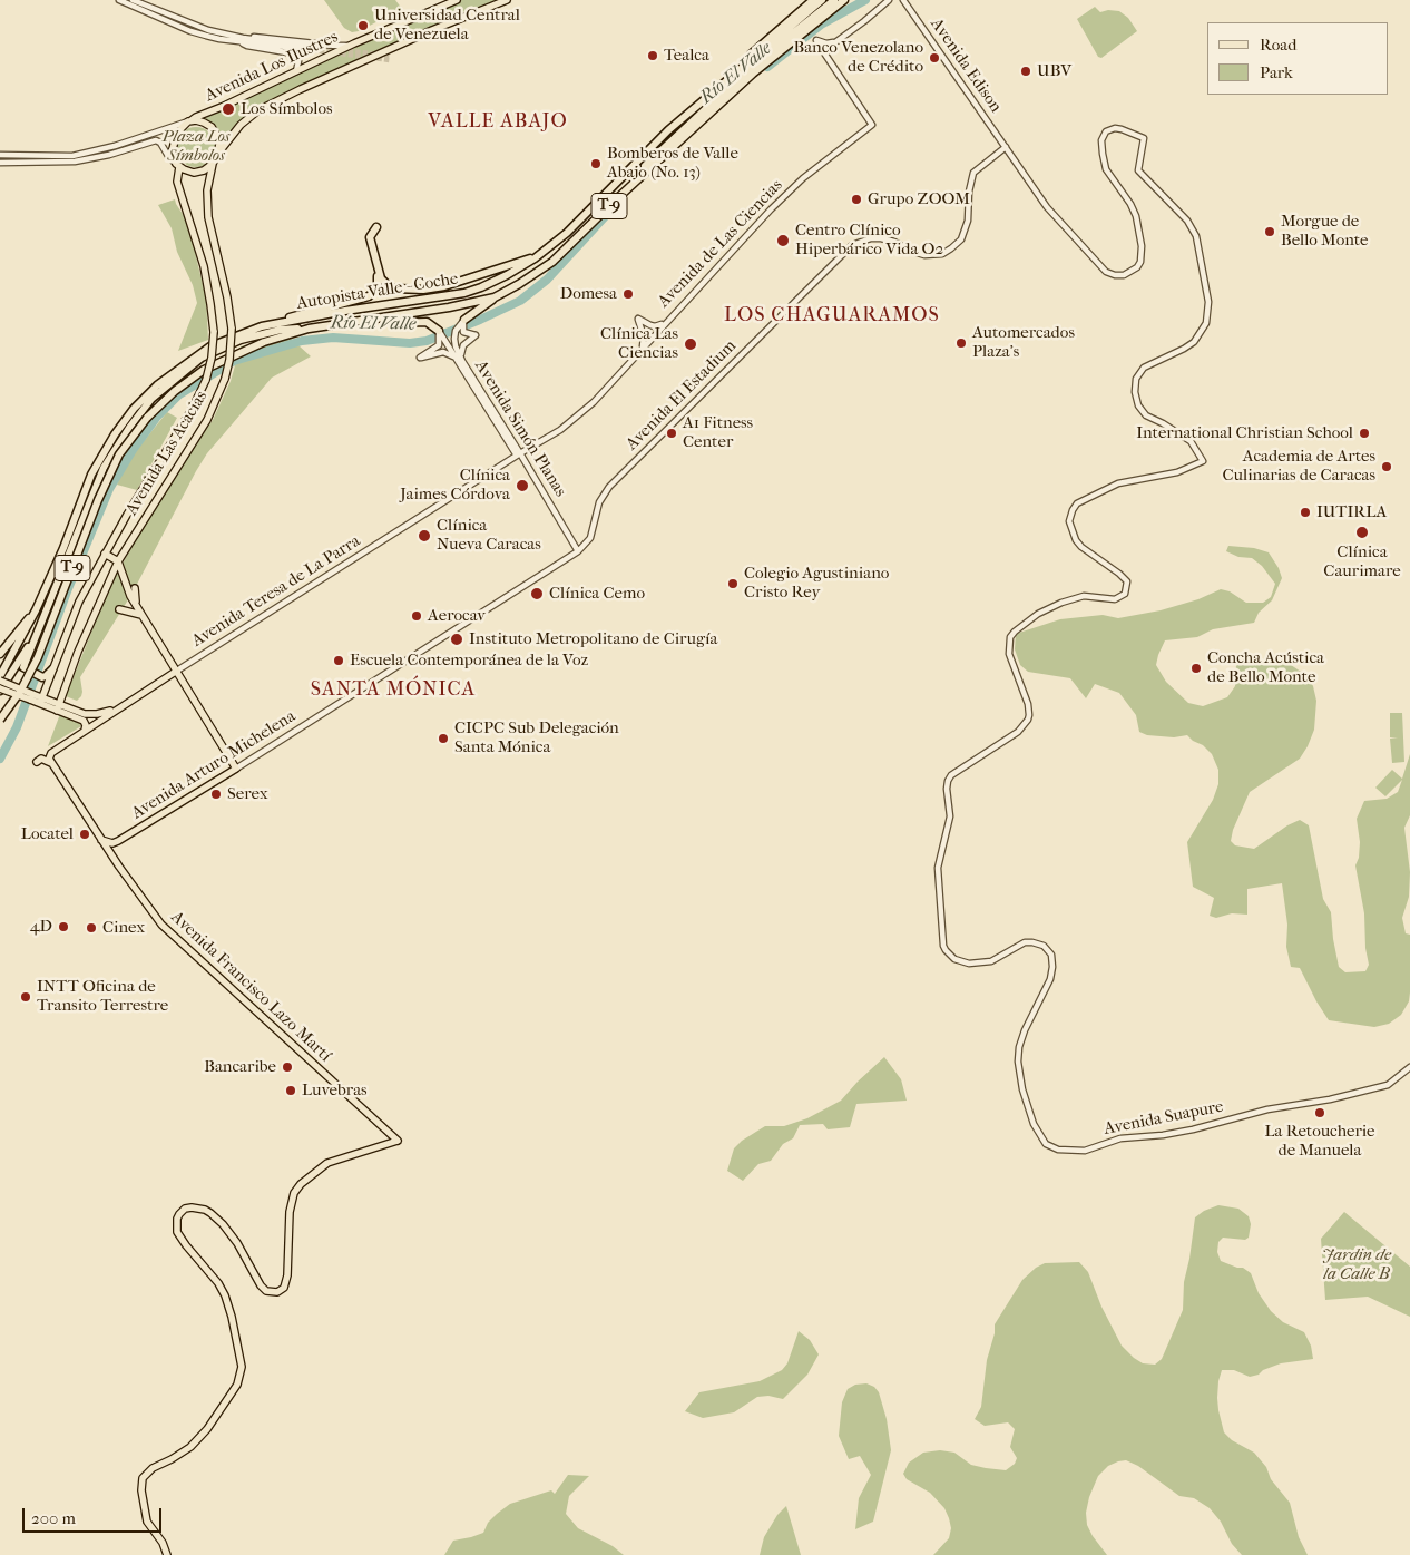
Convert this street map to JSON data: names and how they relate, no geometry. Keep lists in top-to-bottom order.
{
  "streets": {
    "highway": ["T-9", "Autopista Valle - Coche"],
    "main road": [
      "Avenida Los Ilustres",
      "Avenida Las Acacias",
      "Avenida Teresa de La Parra",
      "Avenida Arturo Michelena",
      "Avenida Francisco Lazo Martí"
    ],
    "street": [
      "Avenida Edison",
      "Avenida de Las Ciencias",
      "Avenida El Estadium",
      "Avenida Simón Planas",
      "Avenida Suapure"
    ]
  },
  "crossings": [
    ["Avenida Edison", "Avenida El Estadium"],
    ["Avenida Edison", "Avenida Suapure"],
    ["Avenida Los Ilustres", "Avenida Las Acacias"],
    ["T-9", "Autopista Valle - Coche"],
    ["T-9", "Avenida Simón Planas"],
    ["Avenida de Las Ciencias", "Avenida Simón Planas"],
    ["Avenida de Las Ciencias", "Avenida Teresa de La Parra"],
    ["Avenida El Estadium", "Avenida Simón Planas"],
    ["Avenida El Estadium", "Avenida Arturo Michelena"],
    ["Avenida Simón Planas", "Avenida Teresa de La Parra"],
    ["Avenida Simón Planas", "Avenida Arturo Michelena"],
    ["Avenida Teresa de La Parra", "Avenida Francisco Lazo Martí"]
  ],
  "districts": ["VALLE ABAJO", "LOS CHAGUARAMOS", "SANTA MÓNICA"],
  "water": ["Río El Valle"],
  "parks": ["Plaza Los Símbolos", "Jardin de la Calle B"],
  "places": [
    "Universidad Central de Venezuela",
    "Tealca",
    "Banco Venezolano de Crédito",
    "UBV",
    "Los Símbolos",
    "Bomberos de Valle Abajo (No. 13)",
    "Grupo ZOOM",
    "Morgue de Bello Monte",
    "Centro Clínico Hiperbárico Vida O2",
    "Domesa",
    "Automercados Plaza's",
    "Clínica Las Ciencias",
    "A1 Fitness Center",
    "International Christian School",
    "Academia de Artes Culinarias de Caracas",
    "Clínica Jaimes Córdova",
    "IUTIRLA",
    "Clínica Caurimare",
    "Clínica Nueva Caracas",
    "Colegio Agustiniano Cristo Rey",
    "Clínica Cemo",
    "Aerocav",
    "Instituto Metropolitano de Cirugía",
    "Escuela Contemporánea de la Voz",
    "Concha Acústica de Bello Monte",
    "CICPC Sub Delegación Santa Mónica",
    "Serex",
    "Locatel",
    "4D",
    "Cinex",
    "INTT Oficina de Transito Terrestre",
    "Bancaribe",
    "Luvebras",
    "La Retoucherie de Manuela"
  ],
  "legend": ["Road", "Park"],
  "scale_bar": "200 m"
}
